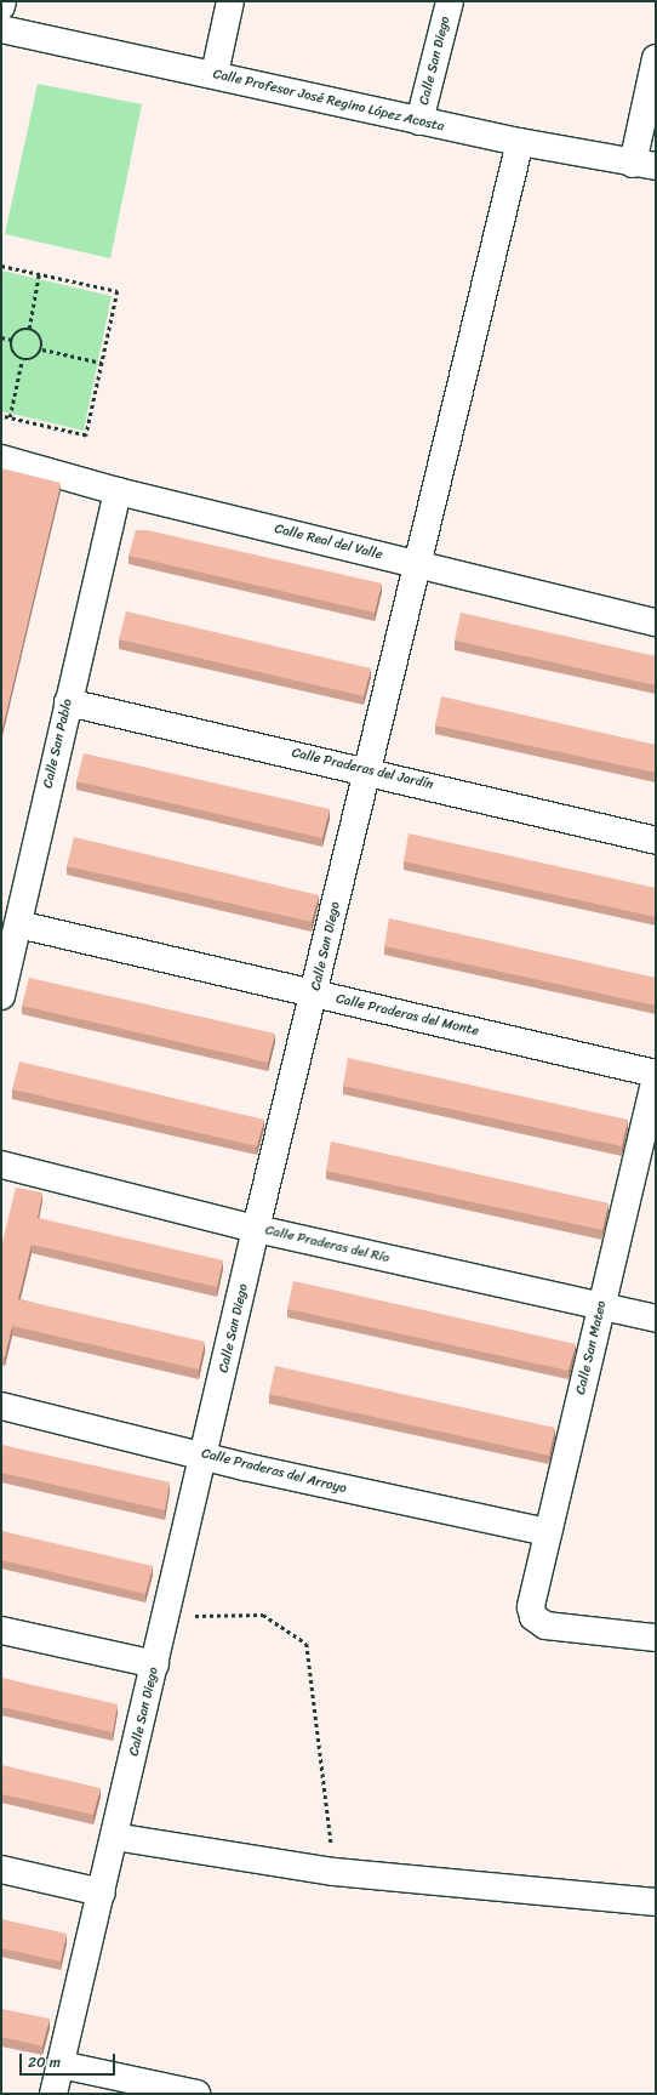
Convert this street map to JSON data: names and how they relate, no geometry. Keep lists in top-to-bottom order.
{
  "streets": {
    "street": [
      "Calle San Diego",
      "Calle Profesor José Regino López Acosta",
      "Calle Real del Valle",
      "Calle San Pablo",
      "Calle Praderas del Jardín",
      "Calle Praderas del Monte",
      "Calle Praderas del Río",
      "Calle San Mateo",
      "Calle Praderas del Arroyo"
    ]
  },
  "crossings": [
    ["Calle San Diego", "Calle Profesor José Regino López Acosta"],
    ["Calle San Diego", "Calle Real del Valle"],
    ["Calle San Diego", "Calle Praderas del Jardín"],
    ["Calle San Diego", "Calle Praderas del Monte"],
    ["Calle San Diego", "Calle Praderas del Río"],
    ["Calle San Diego", "Calle Praderas del Arroyo"],
    ["Calle Real del Valle", "Calle San Pablo"],
    ["Calle San Pablo", "Calle Praderas del Jardín"],
    ["Calle San Pablo", "Calle Praderas del Monte"],
    ["Calle Praderas del Monte", "Calle San Mateo"],
    ["Calle Praderas del Río", "Calle San Mateo"],
    ["Calle San Mateo", "Calle Praderas del Arroyo"]
  ],
  "scale_bar": "20 m"
}
